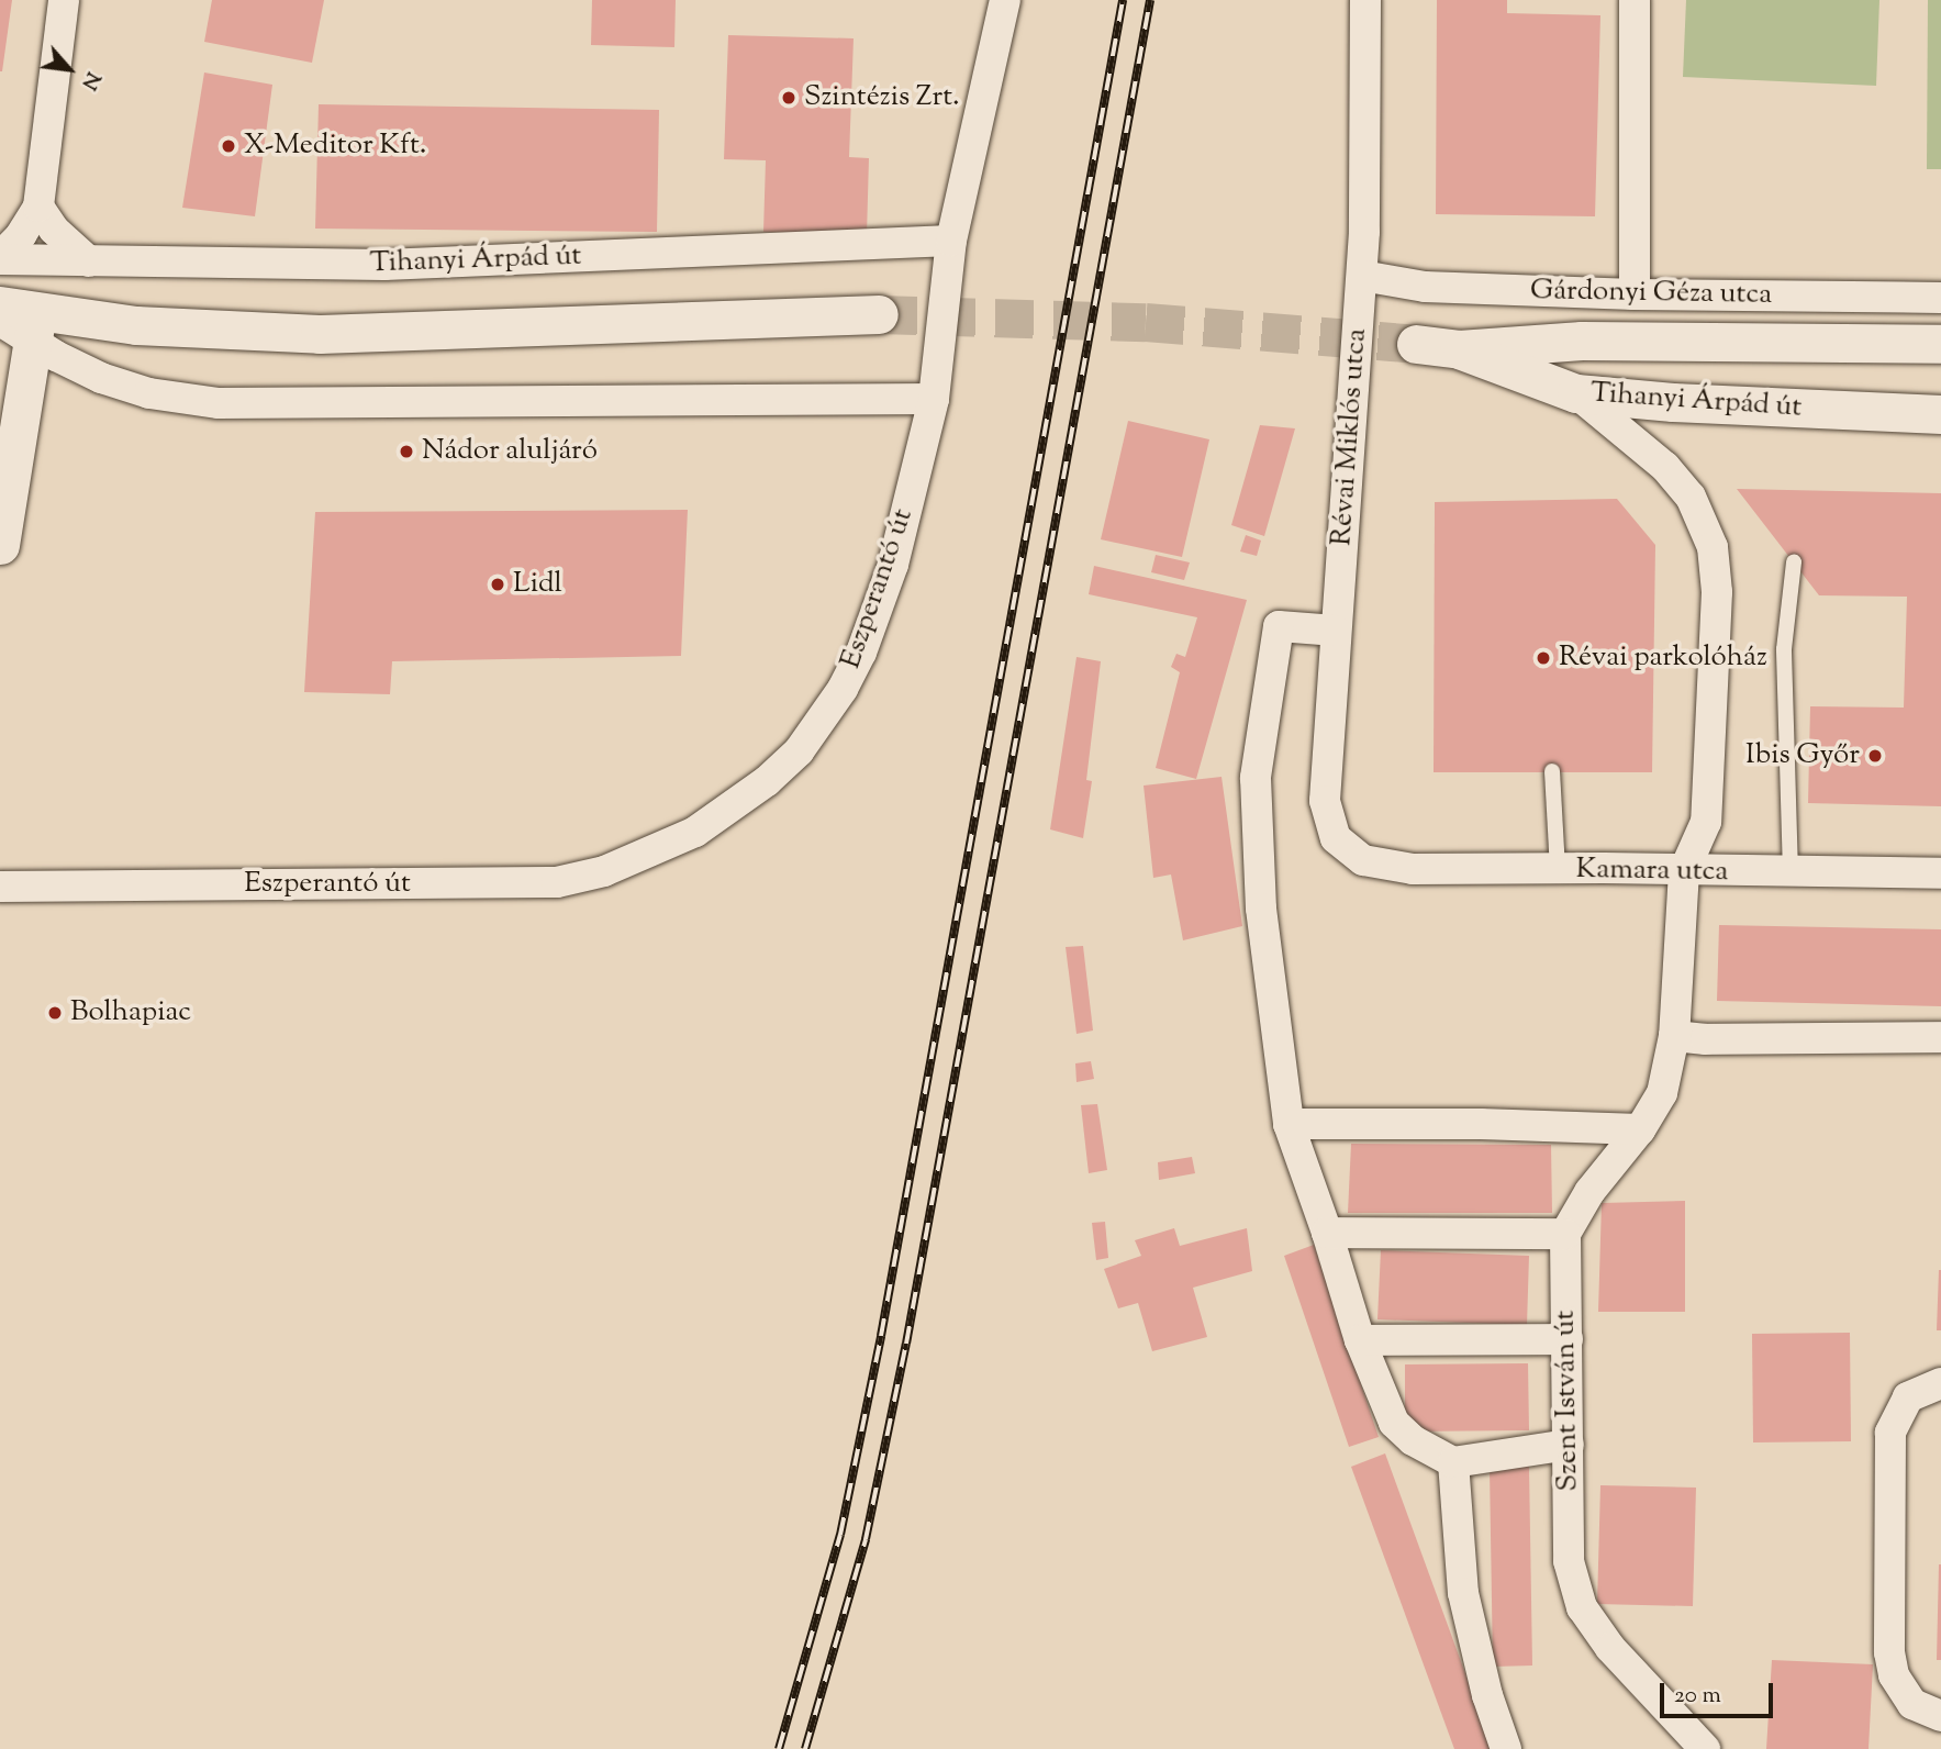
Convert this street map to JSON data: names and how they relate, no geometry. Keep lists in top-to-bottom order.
{
  "streets": {
    "street": [
      "Tihanyi Árpád út",
      "Gárdonyi Géza utca",
      "Révai Miklós utca",
      "Eszperantó út",
      "Kamara utca",
      "Szent István út"
    ]
  },
  "crossings": [
    ["Tihanyi Árpád út", "Eszperantó út"],
    ["Gárdonyi Géza utca", "Révai Miklós utca"],
    ["Révai Miklós utca", "Kamara utca"]
  ],
  "places": [
    "Szintézis Zrt.",
    "X-Meditor Kft.",
    "Nádor aluljáró",
    "Lidl",
    "Révai parkolóház",
    "Ibis Győr",
    "Bolhapiac"
  ],
  "scale_bar": "20 m",
  "north": "bottom right"
}
